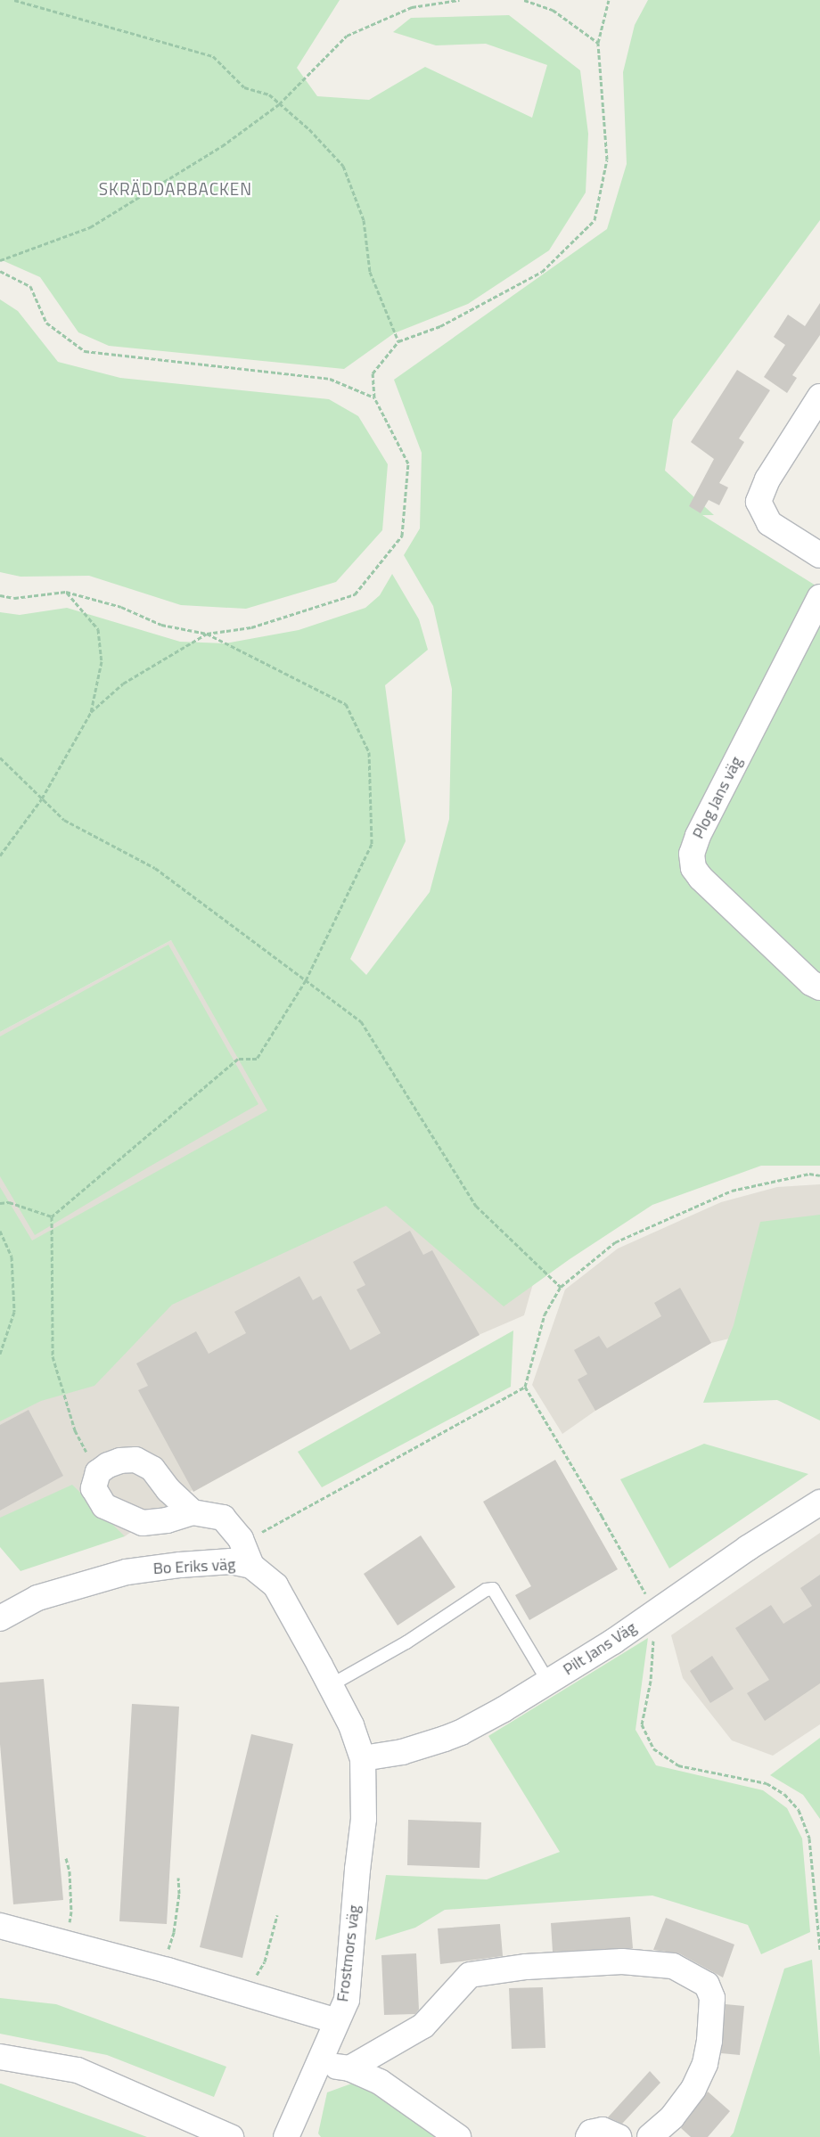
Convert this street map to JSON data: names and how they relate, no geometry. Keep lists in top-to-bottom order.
{
  "streets": {
    "street": [
      "Plog Jans väg",
      "Bo Eriks väg",
      "Pilt Jans Väg",
      "Frostmors väg"
    ]
  },
  "crossings": [
    ["Bo Eriks väg", "Pilt Jans Väg"],
    ["Bo Eriks väg", "Frostmors väg"],
    ["Pilt Jans Väg", "Frostmors väg"]
  ],
  "districts": ["SKRÄDDARBACKEN"]
}
